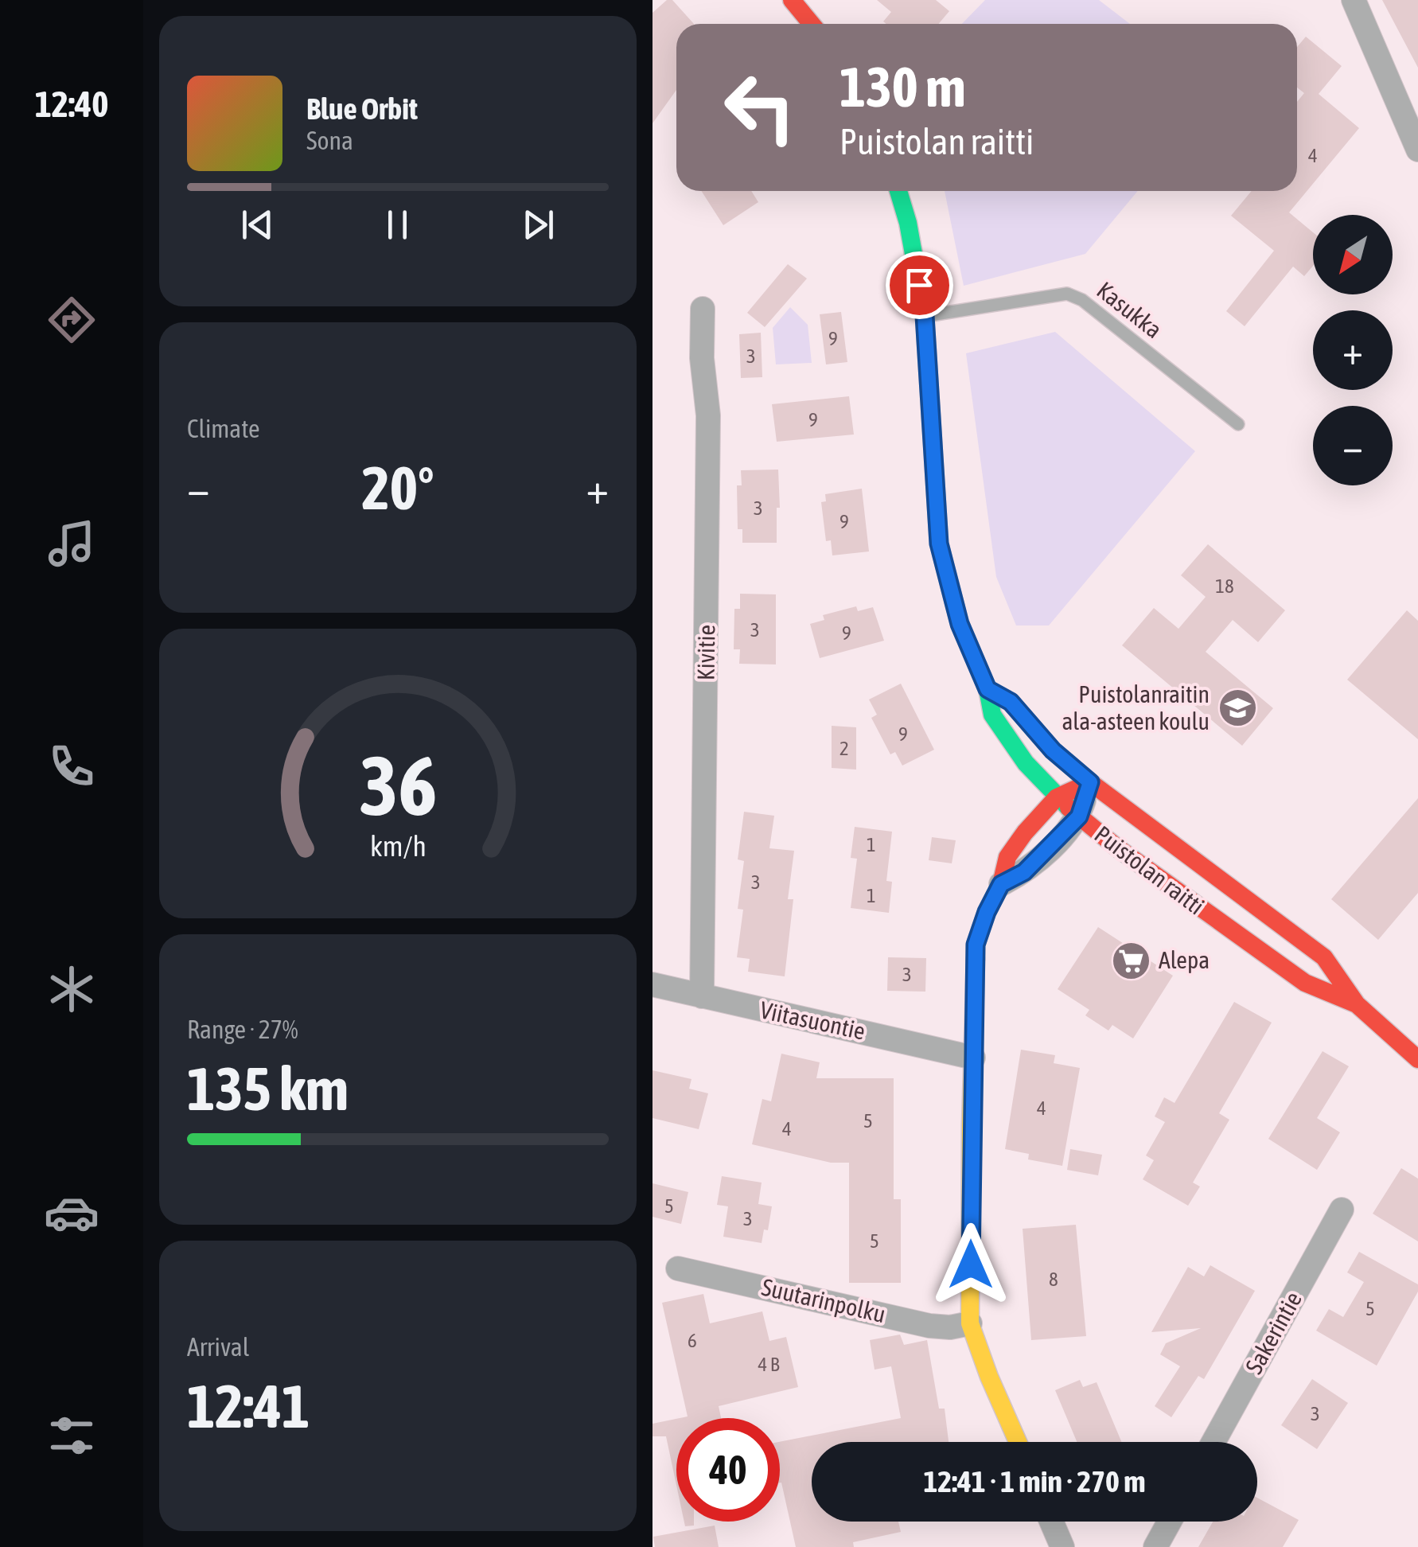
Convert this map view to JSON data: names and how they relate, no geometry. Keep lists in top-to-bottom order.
{
  "streets": {
    "main road": ["Puistolan raitti"],
    "street": [
      "Kivitie",
      "Viitasuontie",
      "Suutarinpolku",
      "Sakerintie"
    ],
    "lane": ["Kasukka"]
  },
  "crossings": [
    ["Kasukka", "Puistolan raitti"],
    ["Kivitie", "Viitasuontie"]
  ],
  "places": {
    "school or university": ["Puistolanraitin ala-asteen koulu"],
    "supermarket": ["Alepa"]
  },
  "house_numbers": [
    "4",
    "9",
    "3",
    "9",
    "3",
    "9",
    "18",
    "3",
    "9",
    "9",
    "2",
    "1",
    "3",
    "1",
    "3",
    "4",
    "5",
    "4",
    "5",
    "3",
    "5",
    "8",
    "5",
    "6",
    "4 B",
    "3"
  ],
  "north": "bottom left",
  "page": {
    "tabs": "12:40",
    "turn": ["130 m", "Puistolan raitti"],
    "song": ["Blue Orbit", "Sona"],
    "map_buttons": ["+", "−"],
    "tile": [
      "Climate",
      ["Range · 27%", "135 km"],
      ["Arrival", "12:41"]
    ],
    "heat": ["−", "20°", "+"],
    "limit": "40",
    "trip": "12:41 · 1 min · 270 m",
    "gauge": ["36", "km/h"]
  }
}
